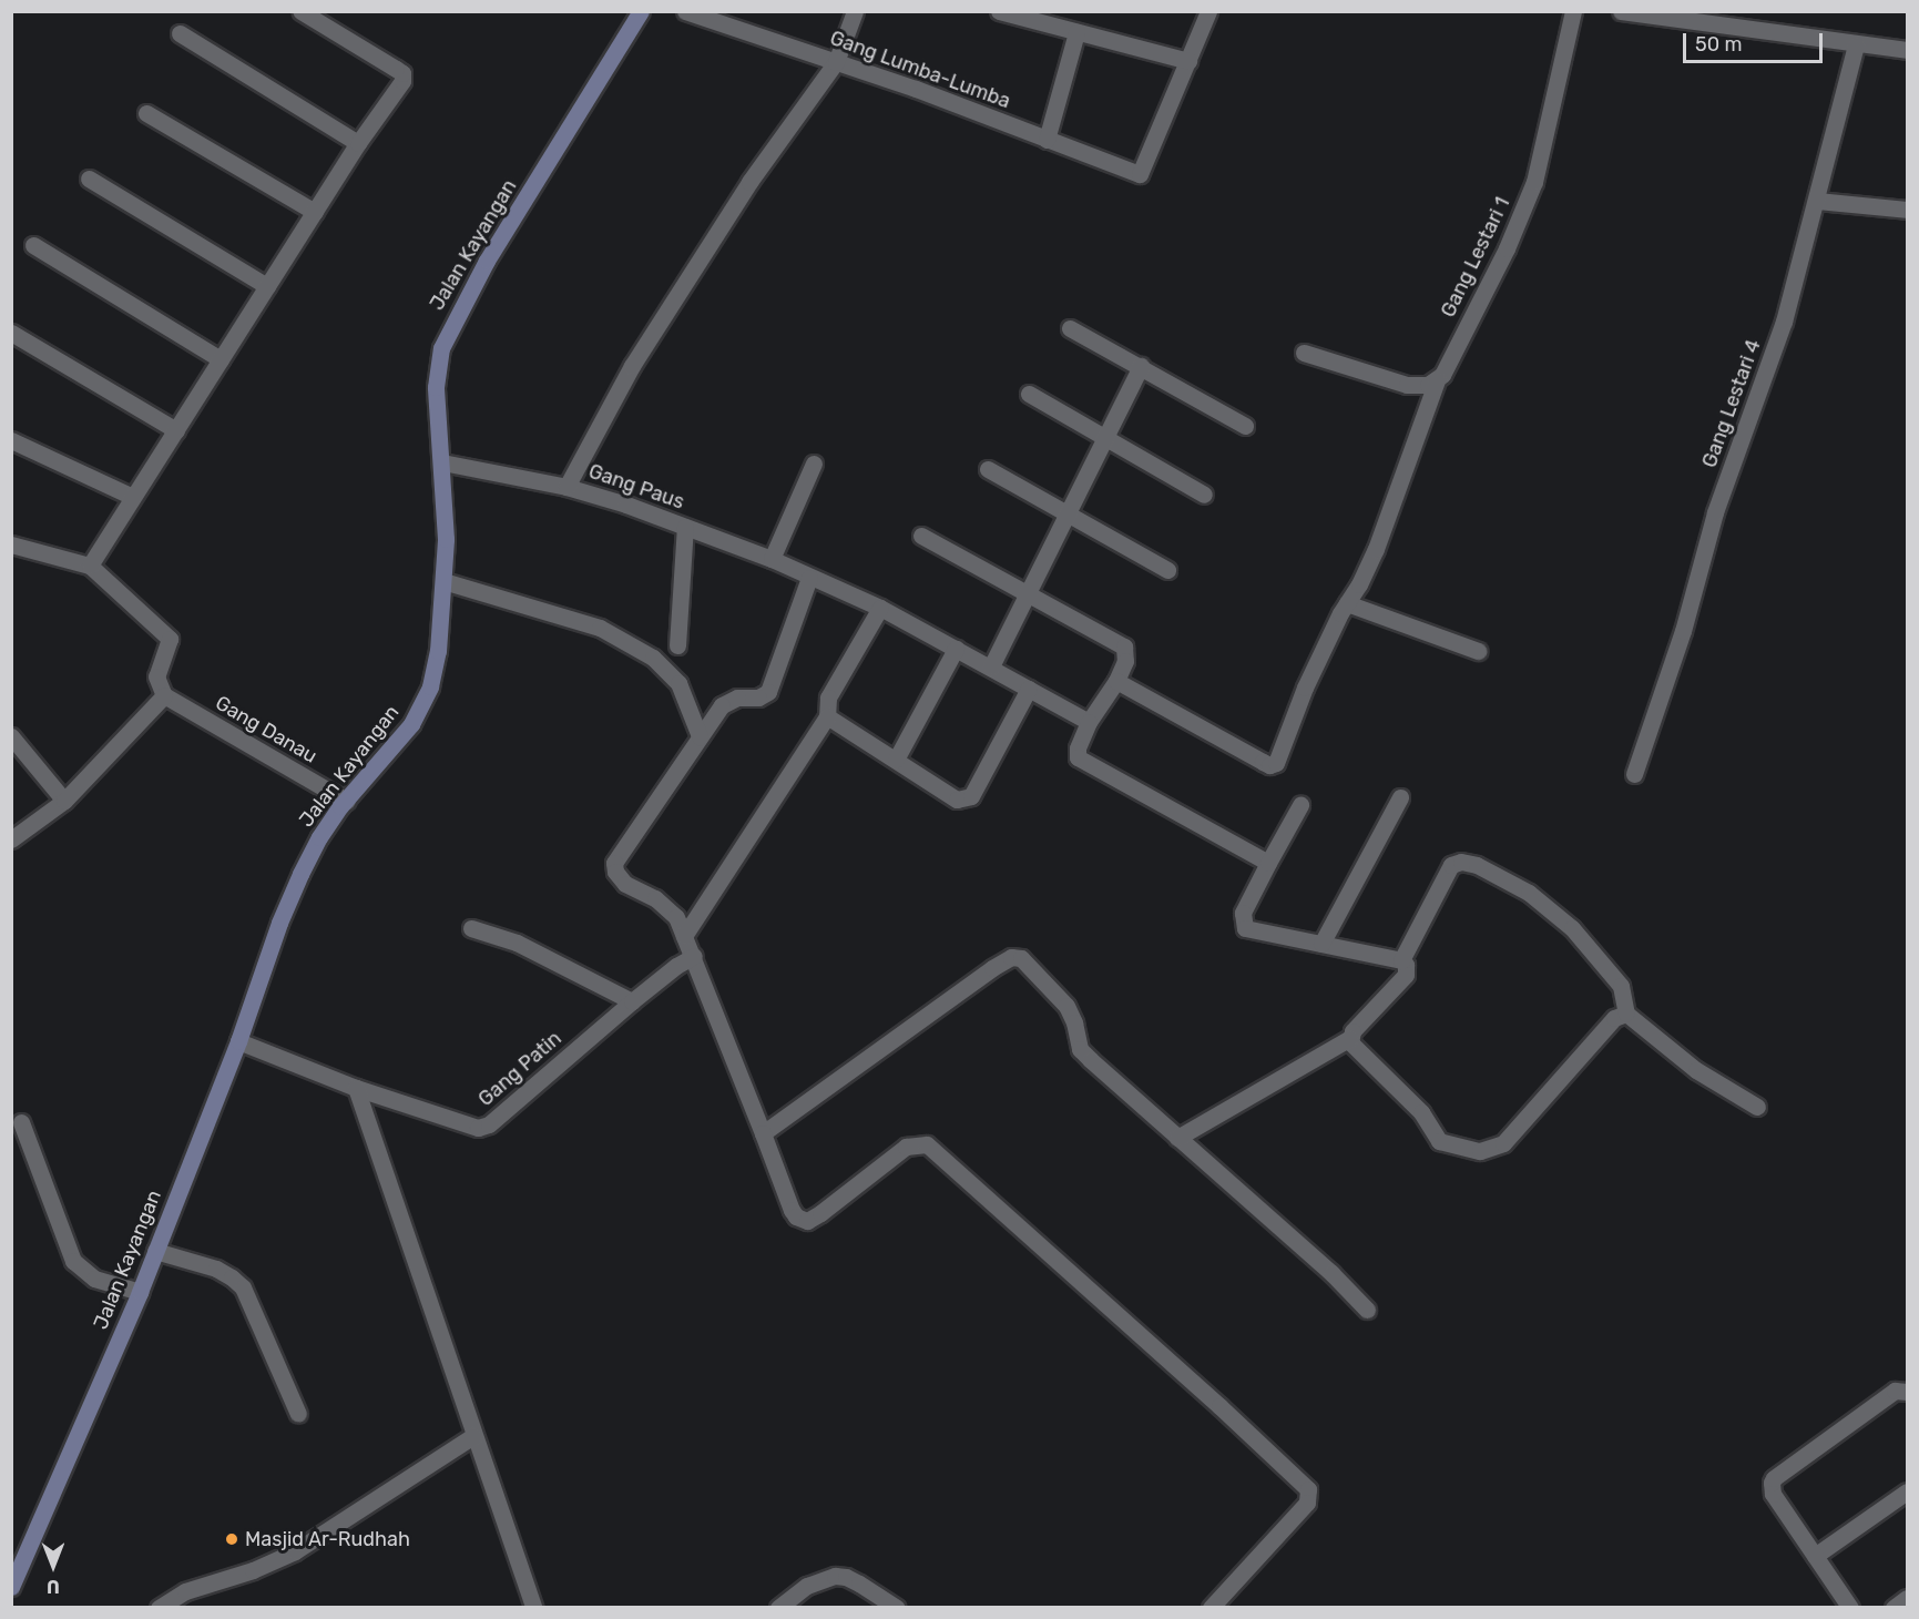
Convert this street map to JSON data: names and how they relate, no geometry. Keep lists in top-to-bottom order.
{
  "streets": {
    "street": [
      "Gang Lumba-Lumba",
      "Jalan Kayangan",
      "Gang Lestari 1",
      "Gang Lestari 4",
      "Gang Paus",
      "Gang Danau",
      "Gang Patin"
    ]
  },
  "crossings": [
    ["Jalan Kayangan", "Gang Paus"],
    ["Jalan Kayangan", "Gang Danau"],
    ["Jalan Kayangan", "Gang Patin"]
  ],
  "places": ["Masjid Ar-Rudhah"],
  "scale_bar": "50 m",
  "north": "bottom"
}
